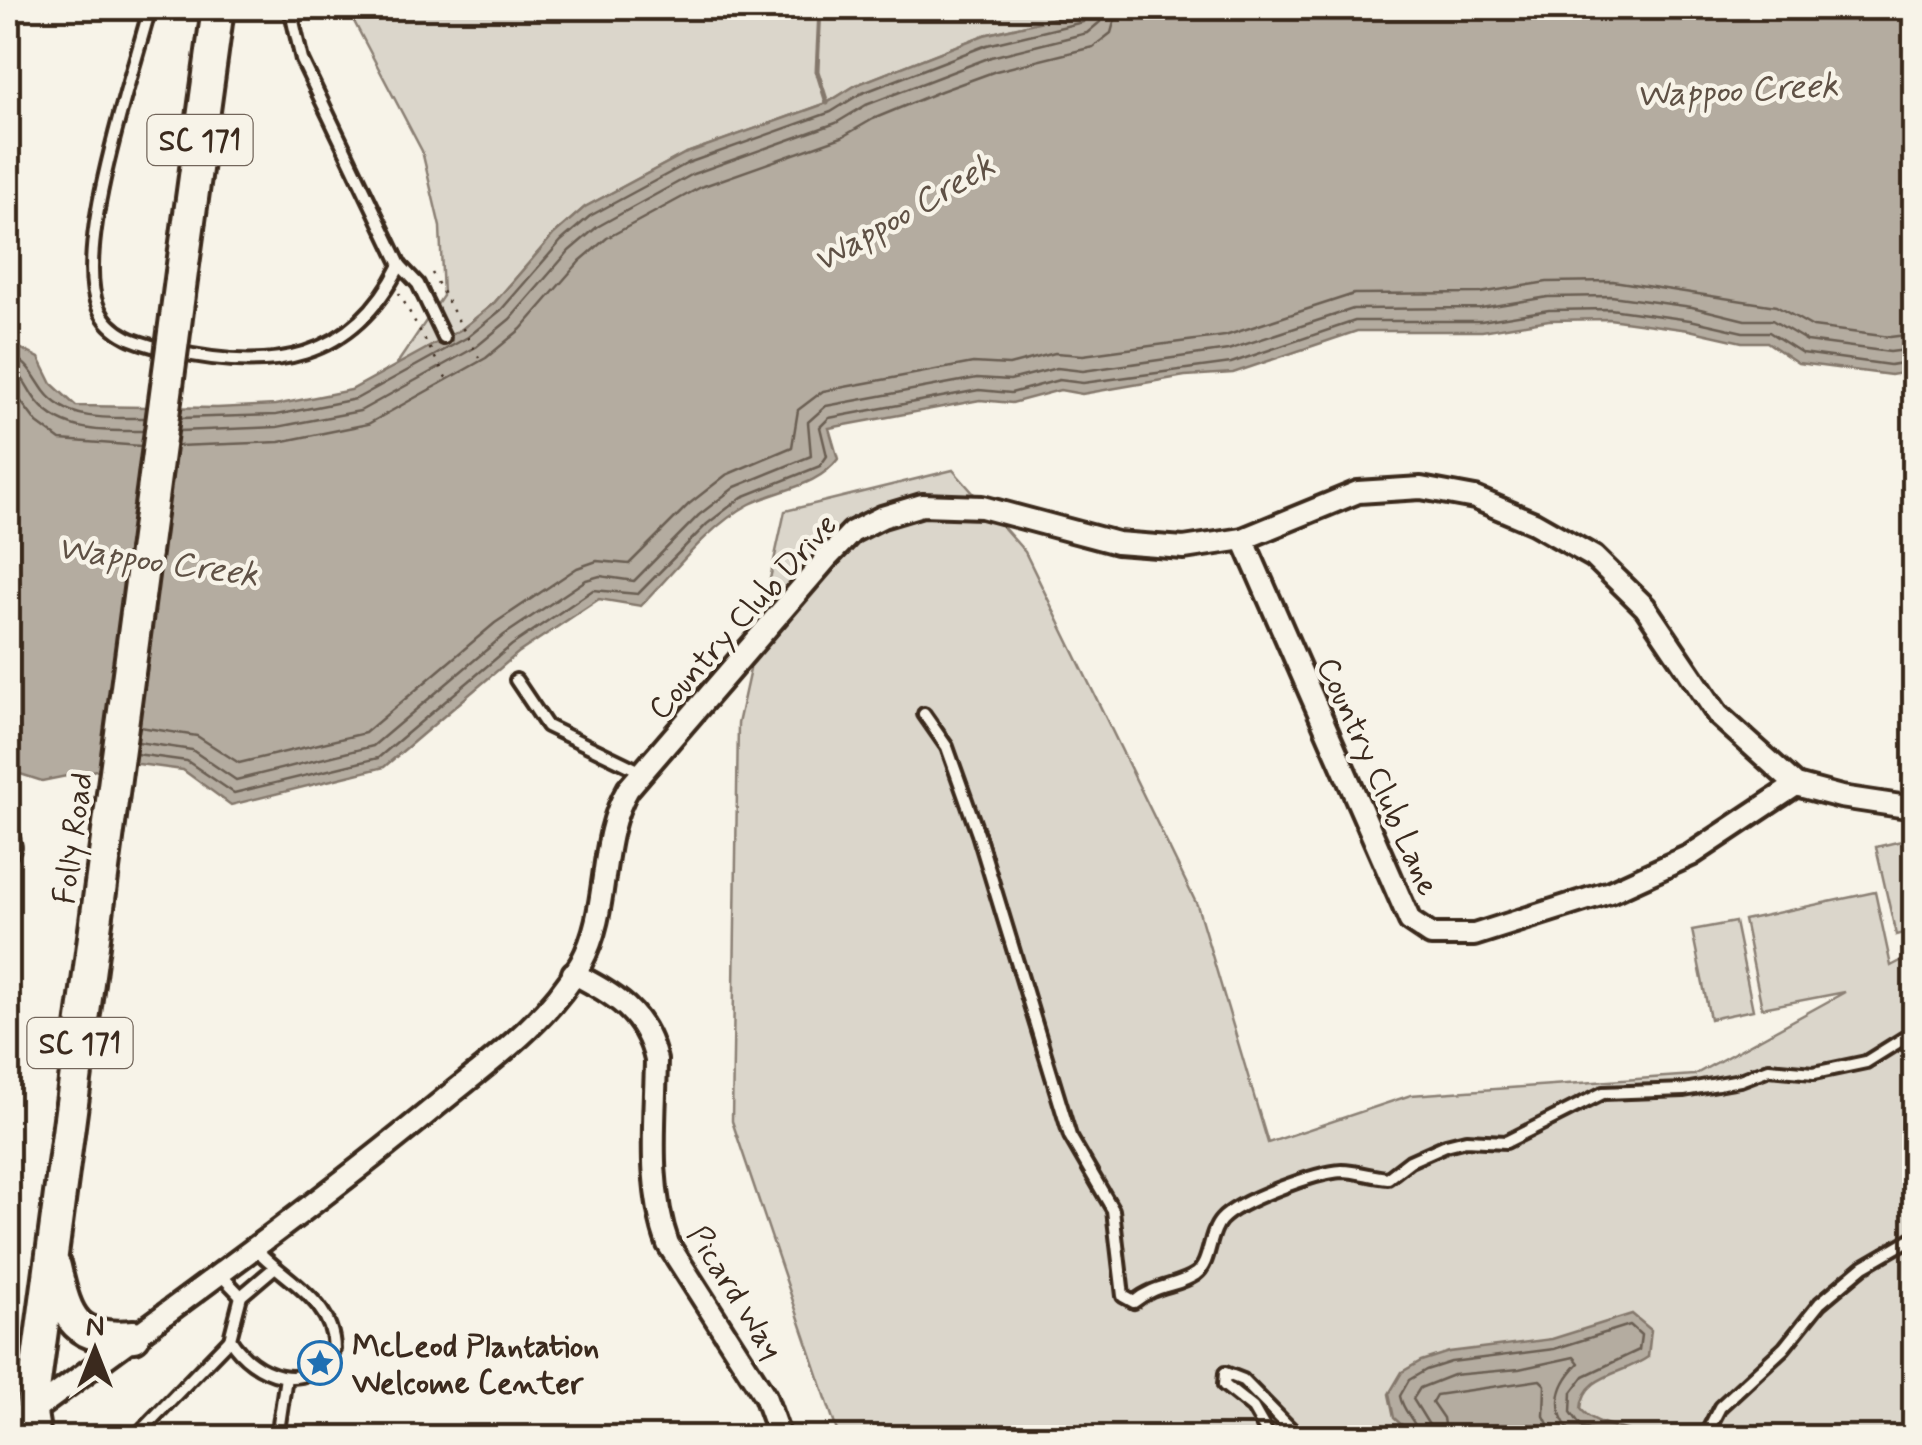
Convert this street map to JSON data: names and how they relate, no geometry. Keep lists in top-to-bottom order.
{
  "streets": {
    "main road": ["SC 171", "Folly Road"],
    "street": ["Country Club Drive", "Country Club Lane", "Picard Way"]
  },
  "crossings": [
    ["Country Club Drive", "Country Club Lane"],
    ["Country Club Drive", "Folly Road"],
    ["Country Club Drive", "Picard Way"]
  ],
  "water": ["Wappoo Creek"],
  "places": {
    "place": ["McLeod Plantation Welcome Center"]
  },
  "north": "top"
}
